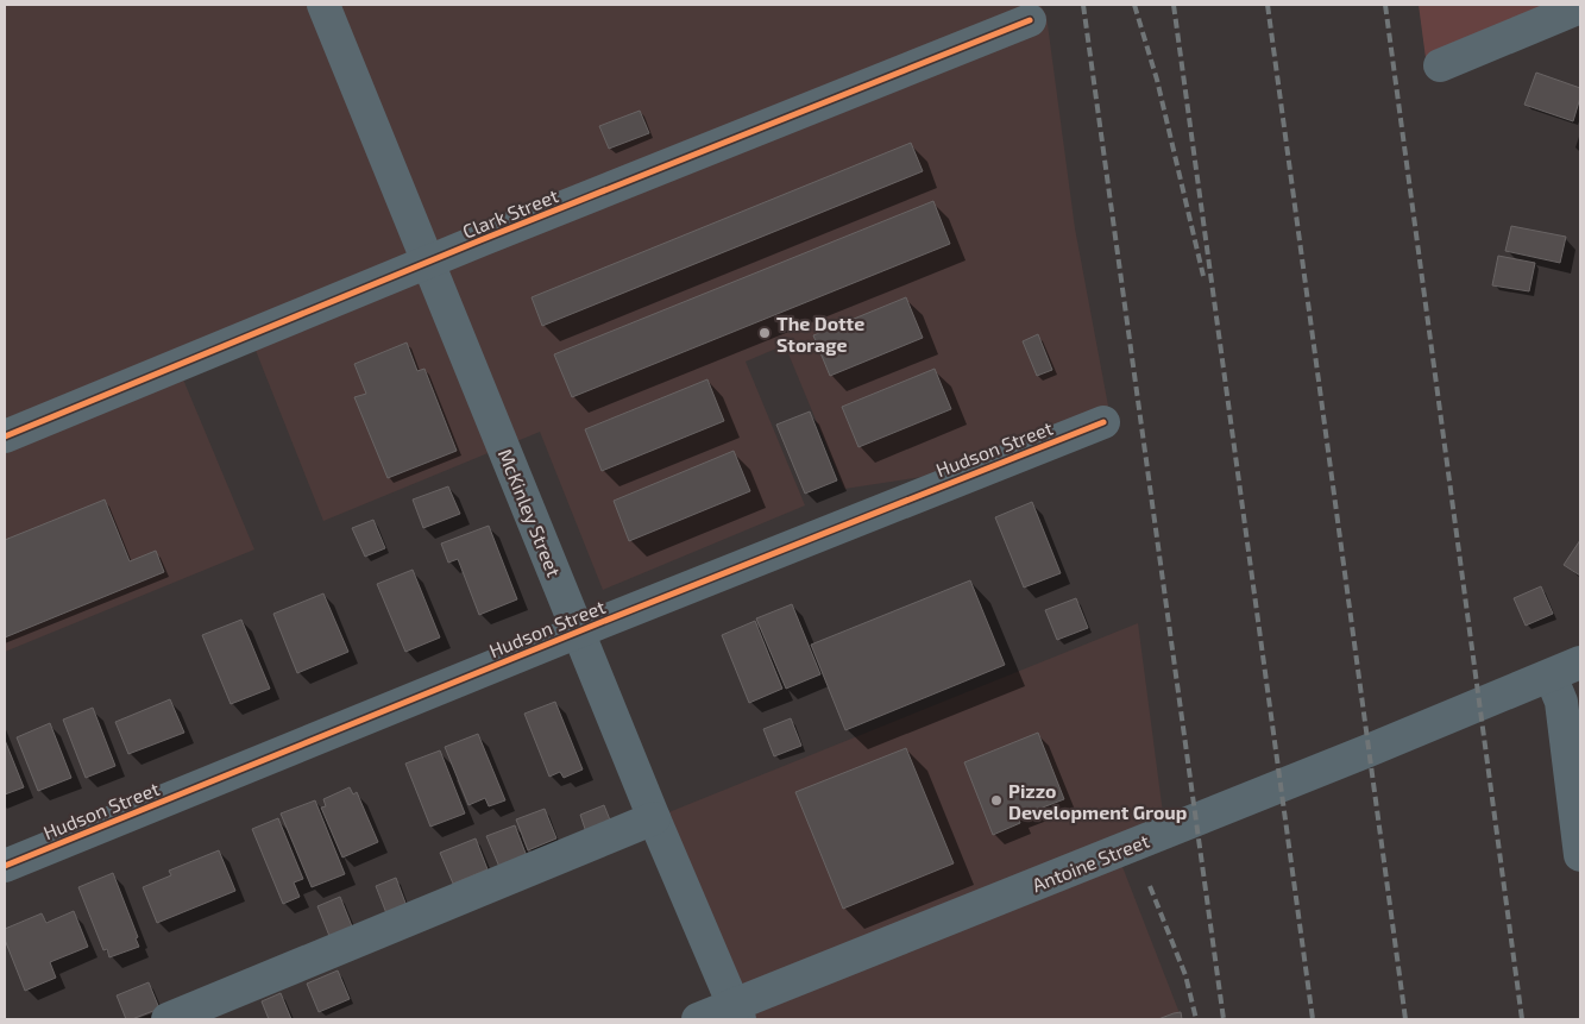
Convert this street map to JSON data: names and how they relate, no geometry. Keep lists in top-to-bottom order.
{
  "streets": {
    "street": [
      "Clark Street",
      "Hudson Street",
      "McKinley Street",
      "Antoine Street"
    ]
  },
  "crossings": [
    ["Clark Street", "McKinley Street"],
    ["Hudson Street", "McKinley Street"],
    ["McKinley Street", "Antoine Street"]
  ],
  "places": ["The Dotte Storage", "Pizzo Development Group"]
}
